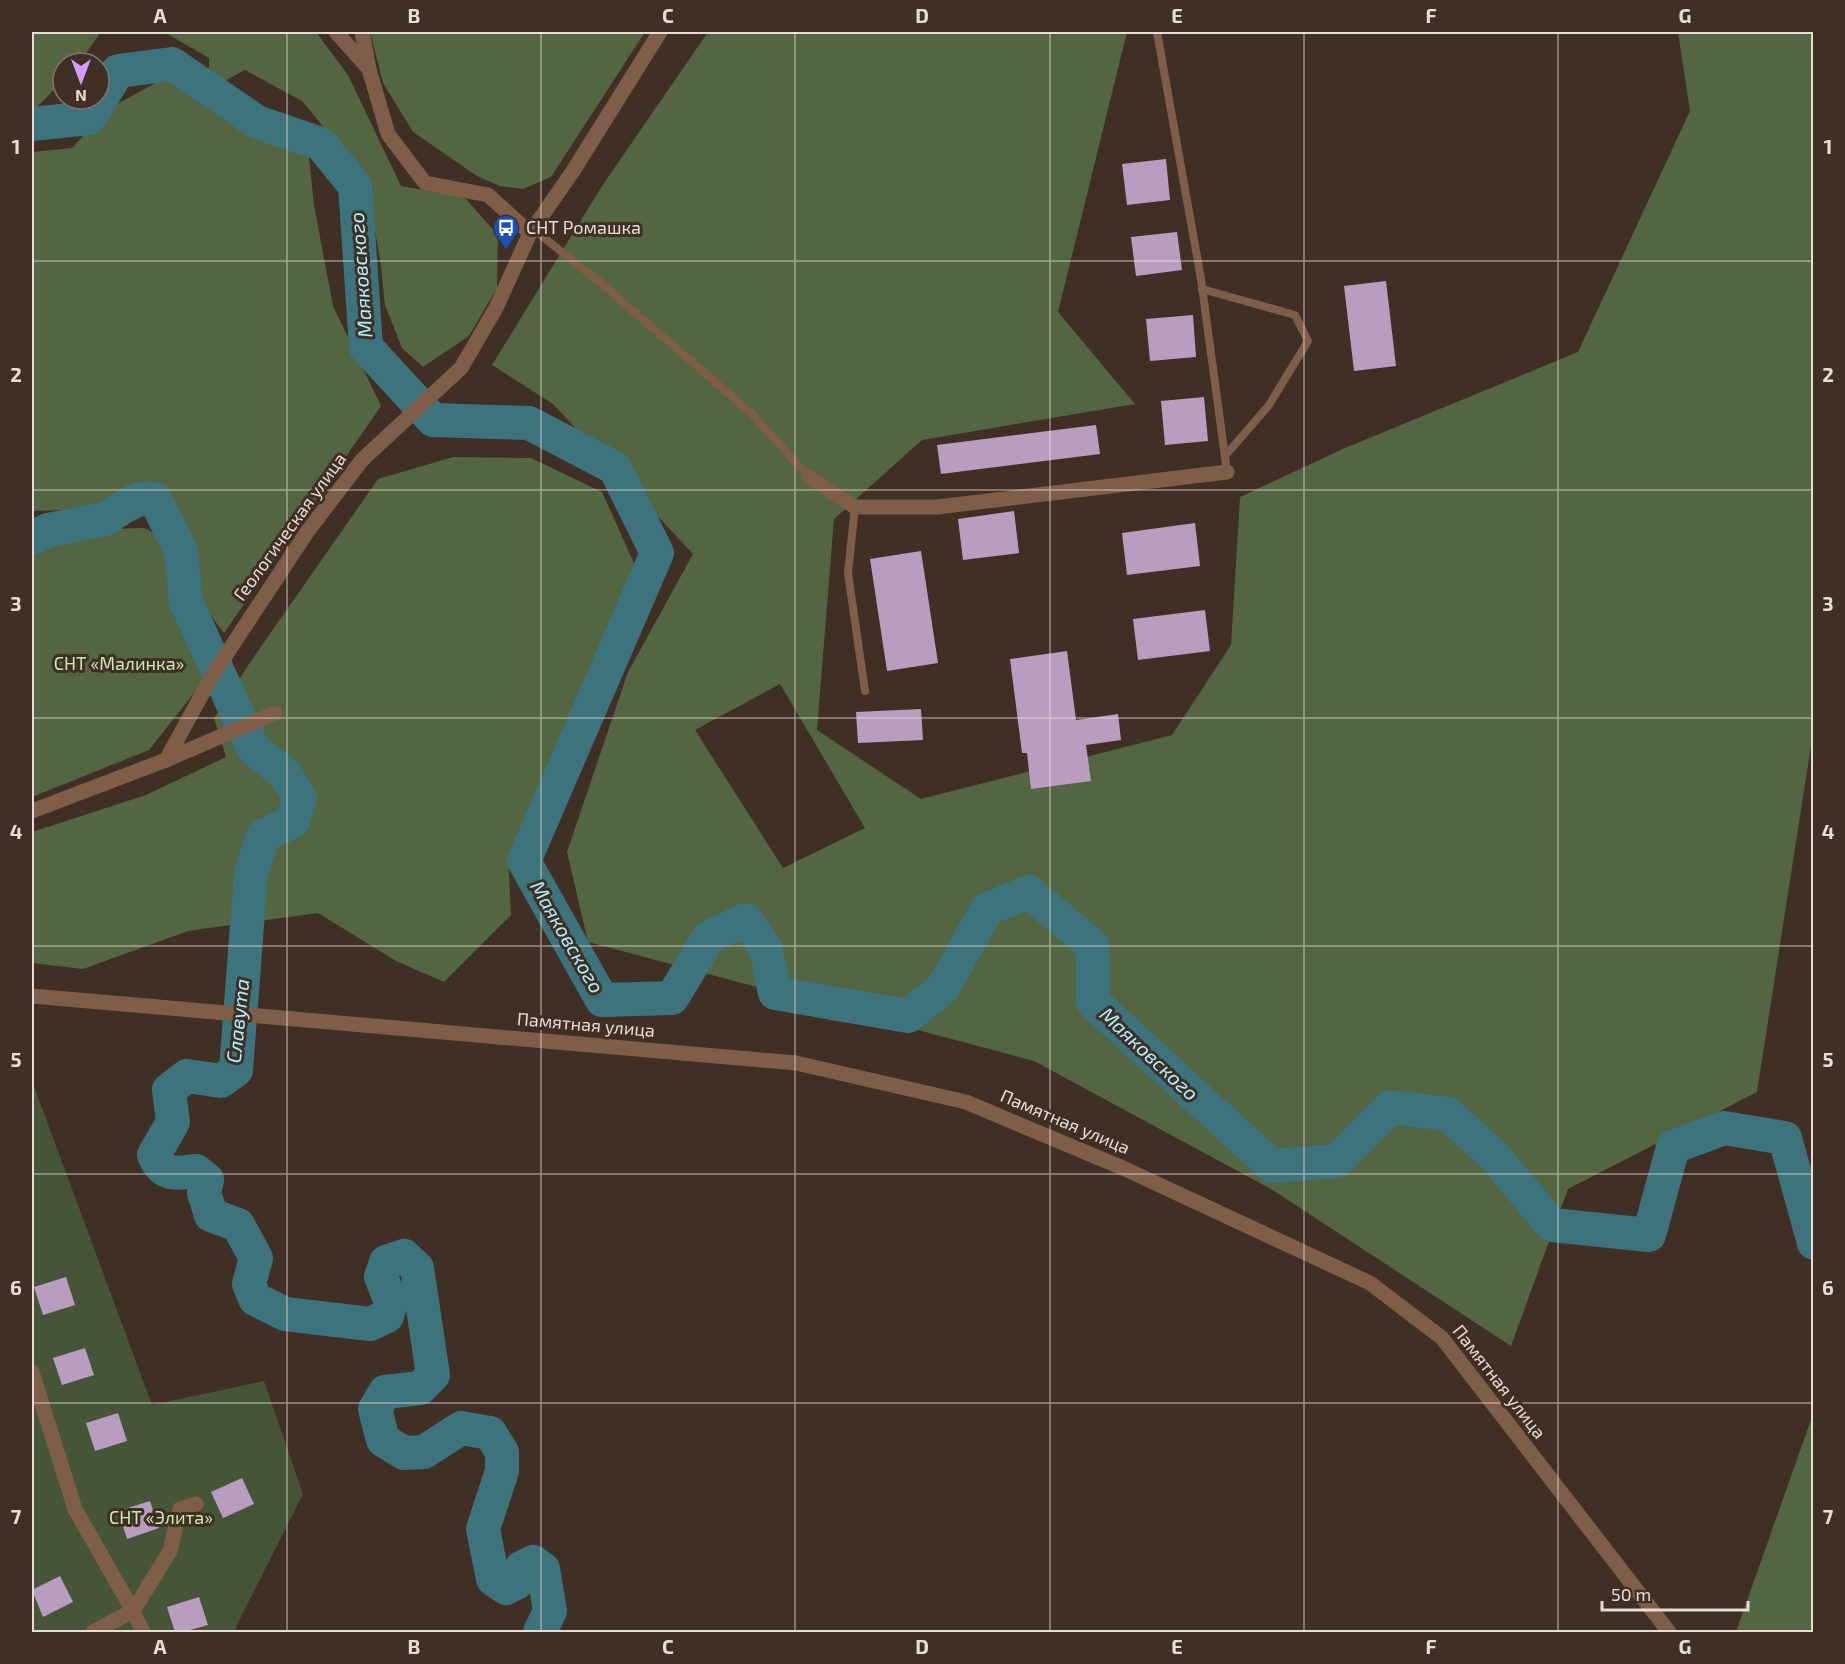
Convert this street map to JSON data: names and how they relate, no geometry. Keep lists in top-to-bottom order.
{
  "streets": {
    "street": ["Геологическая улица", "Памятная улица"]
  },
  "water": ["Маяковского", "Славута"],
  "parks": ["СНТ «Малинка»", "СНТ «Элита»"],
  "places": {
    "bus stop": ["СНТ Ромашка"]
  },
  "scale_bar": "50 m",
  "north": "bottom",
  "grid": {
    "columns": [
      "A",
      "B",
      "C",
      "D",
      "E",
      "F",
      "G"
    ],
    "rows": [
      "1",
      "2",
      "3",
      "4",
      "5",
      "6",
      "7"
    ]
  }
}
